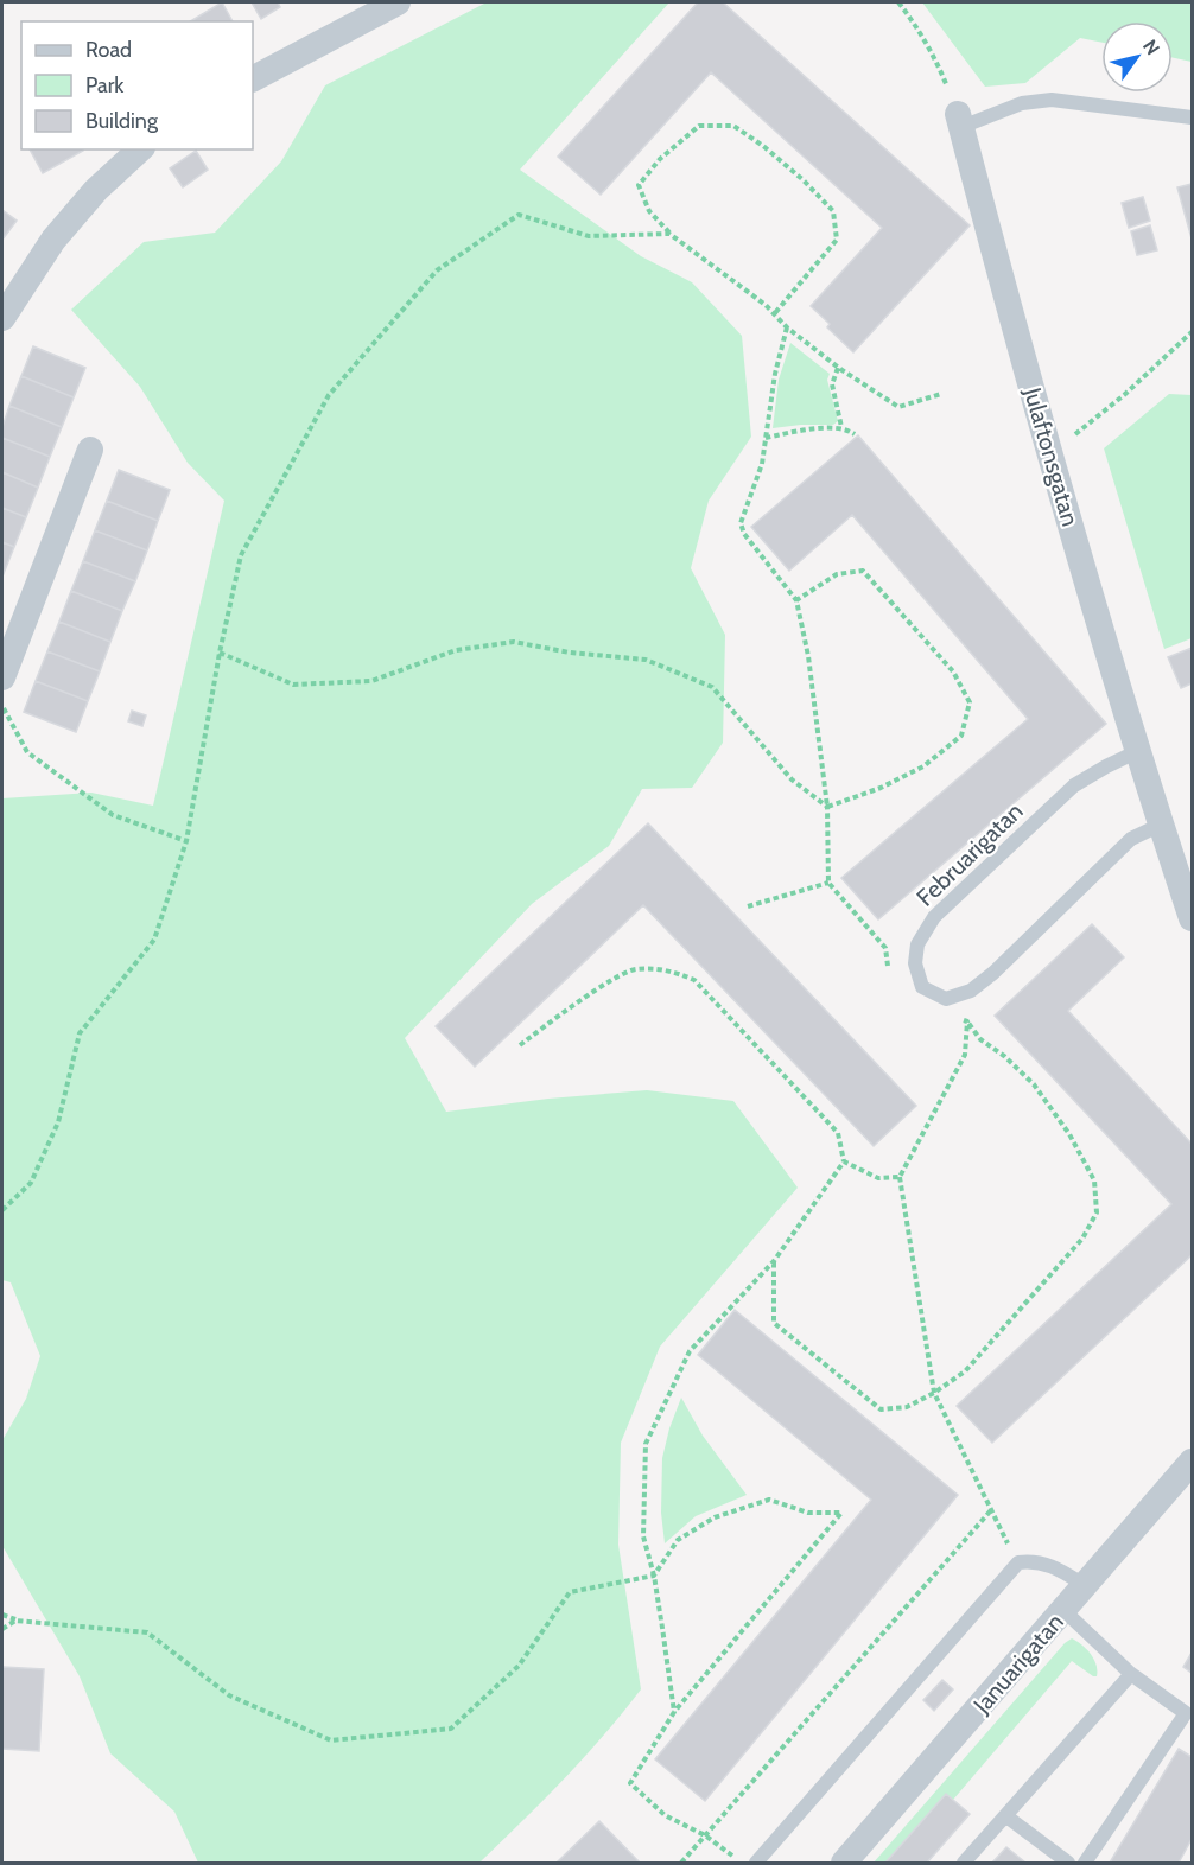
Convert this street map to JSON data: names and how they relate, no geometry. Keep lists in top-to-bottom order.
{
  "streets": {
    "street": ["Julaftonsgatan", "Januarigatan"],
    "lane": ["Februarigatan"]
  },
  "crossings": [
    ["Julaftonsgatan", "Februarigatan"]
  ],
  "legend": ["Road", "Park", "Building"],
  "north": "top right"
}
